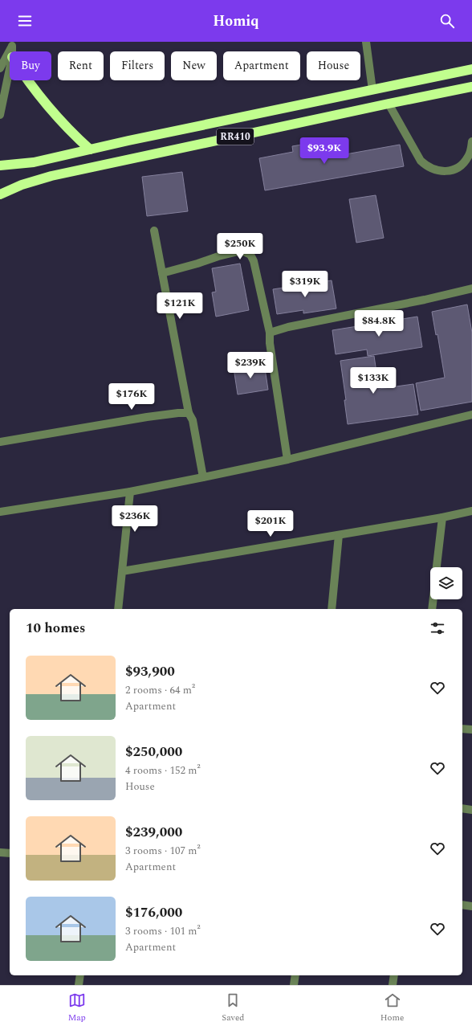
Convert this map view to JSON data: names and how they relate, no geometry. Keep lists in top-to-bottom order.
{
  "streets": {
    "highway": ["RR410"]
  },
  "page": {
    "header": "Homiq",
    "chip": [
      "Buy",
      "Rent",
      "Filters",
      "New",
      "Apartment",
      "House"
    ],
    "price": [
      "$93.9K",
      "$250K",
      "$319K",
      "$121K",
      "$84.8K",
      "$239K",
      "$133K",
      "$176K",
      "$236K",
      "$201K"
    ],
    "heading": "10 homes",
    "list": [
      {
        "name": "$93,900",
        "note": "2 rooms · 64 m² · Apartment"
      },
      {
        "name": "$250,000",
        "note": "4 rooms · 152 m² · House"
      },
      {
        "name": "$239,000",
        "note": "3 rooms · 107 m² · Apartment"
      },
      {
        "name": "$176,000",
        "note": "3 rooms · 101 m² · Apartment"
      }
    ],
    "tabs": ["Map", "Saved", "Home"]
  }
}
